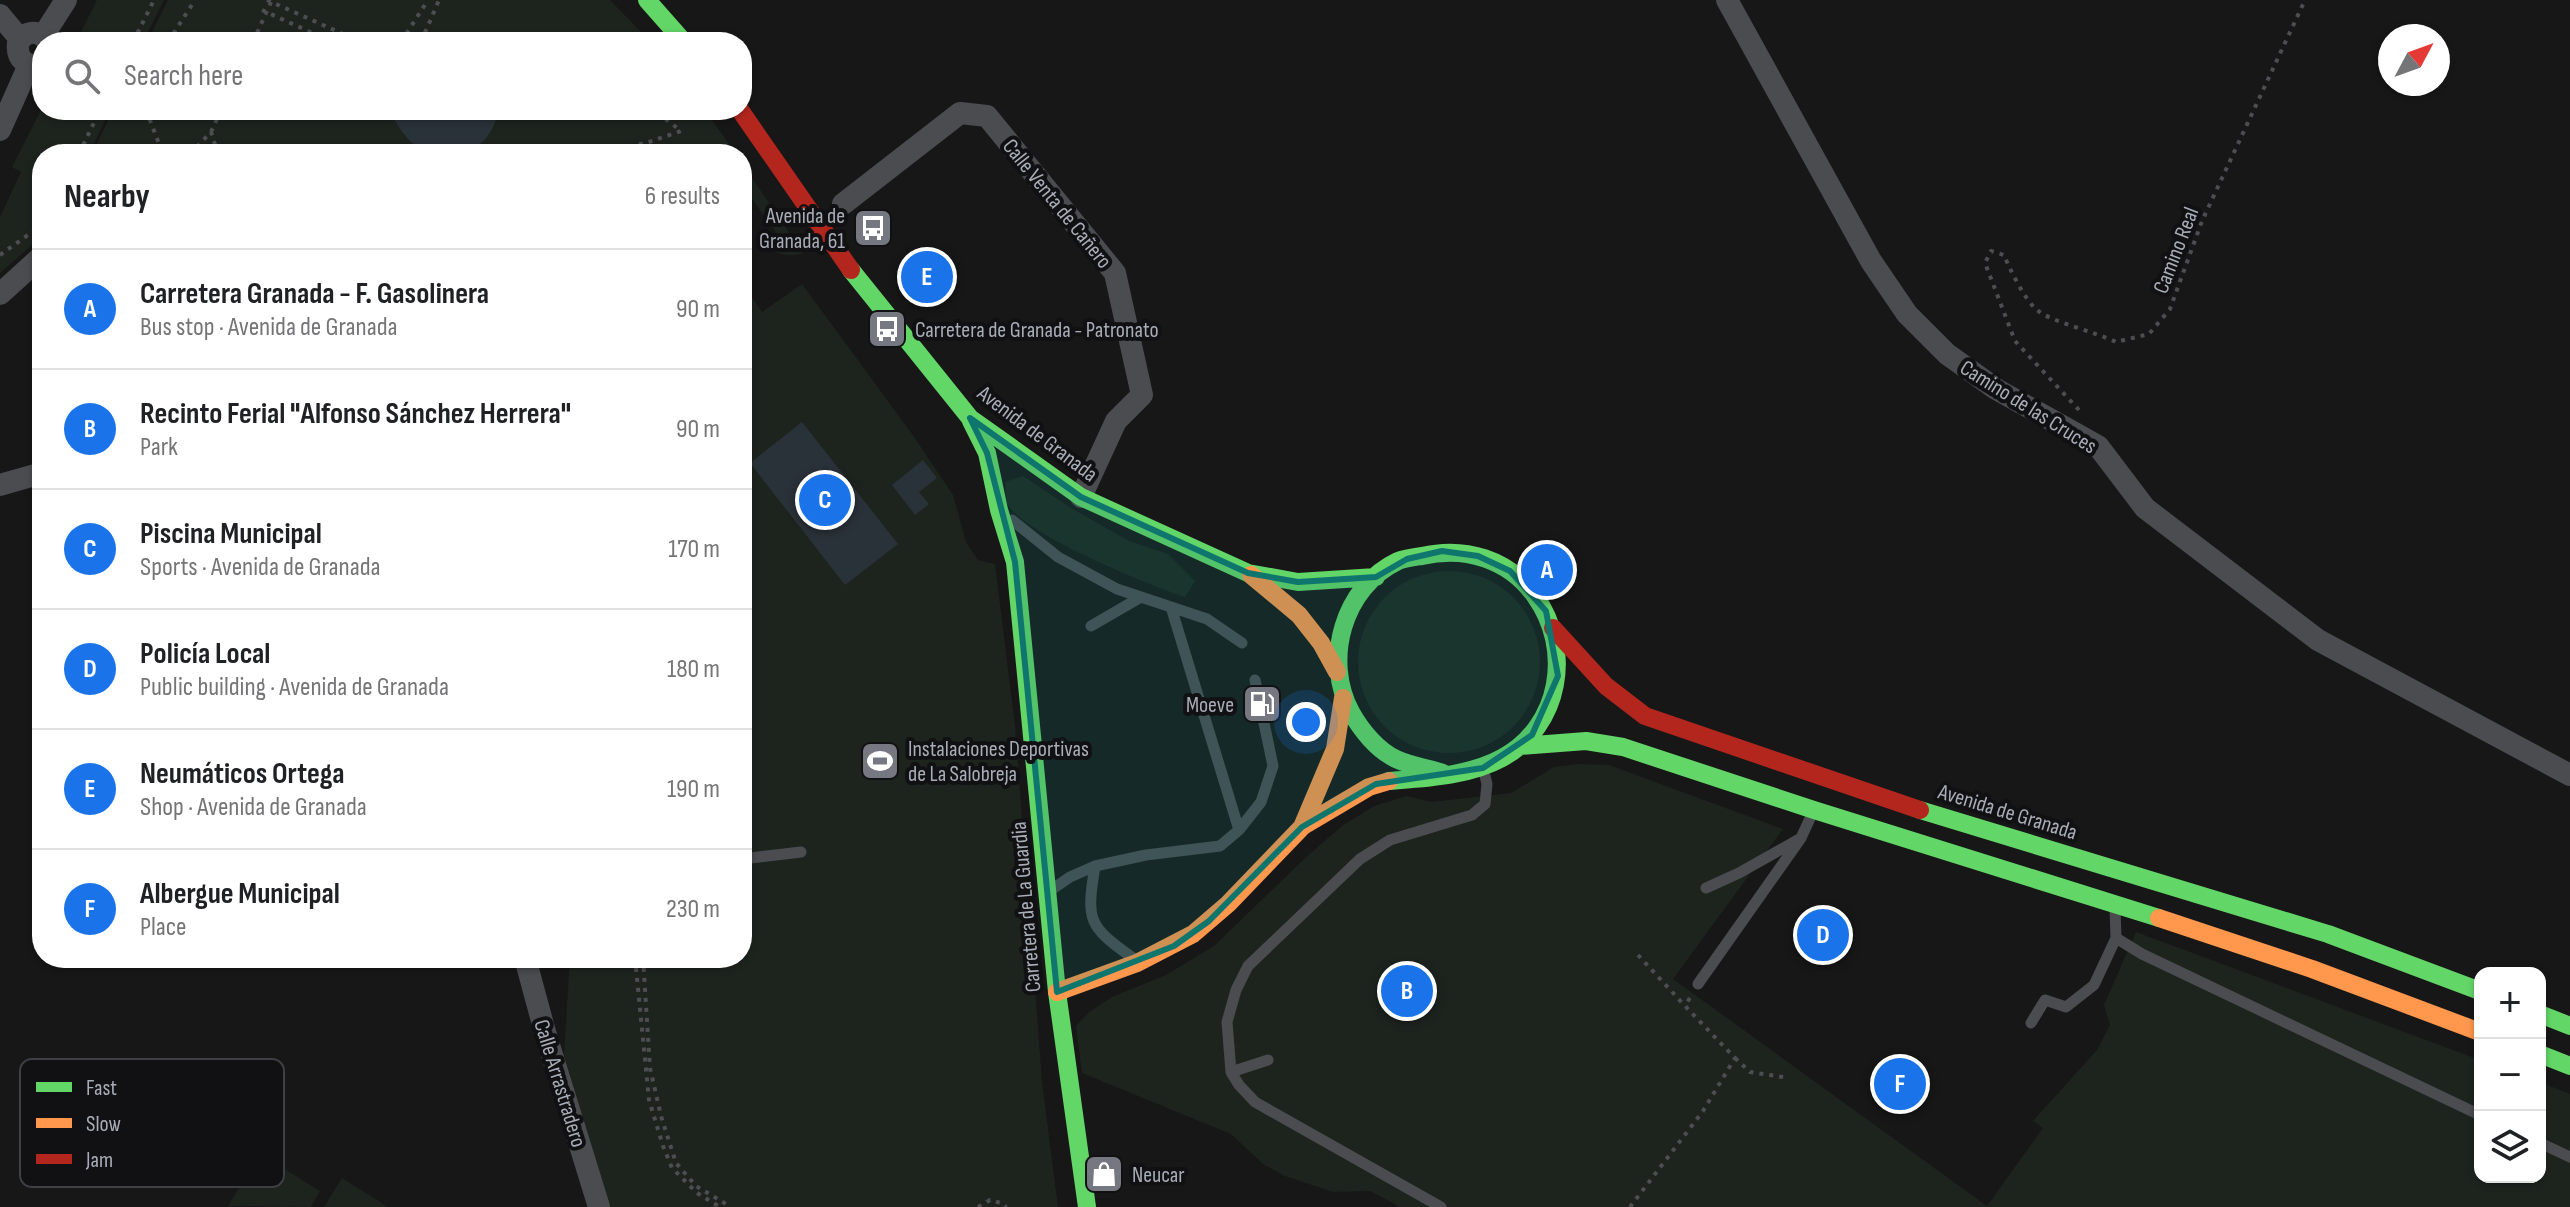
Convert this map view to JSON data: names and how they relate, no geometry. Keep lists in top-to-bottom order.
{
  "streets": {
    "main road": ["Avenida de Granada", "Carretera de La Guardia"],
    "street": ["Calle Venta de Cañero", "Camino de las Cruces", "Calle Arrastradero"],
    "path": ["Camino Real"]
  },
  "crossings": [
    ["Calle Venta de Cañero", "Avenida de Granada"],
    ["Avenida de Granada", "Carretera de La Guardia"]
  ],
  "places": {
    "bus stop": ["Avenida de Granada, 61", "Carretera de Granada - Patronato"],
    "fuel station": ["Moeve"],
    "sports": ["Instalaciones Deportivas de La Salobreja"],
    "shop": ["Neucar"]
  },
  "legend": ["Fast", "Slow", "Jam"],
  "north": "top right",
  "page": {
    "search": "Search here",
    "heading": ["Nearby", "6 results"],
    "pins": [
      "E",
      "C",
      "A",
      "D",
      "B",
      "F"
    ],
    "list": [
      {
        "mark": "A",
        "name": "Carretera Granada - F. Gasolinera",
        "note": "Bus stop · Avenida de Granada",
        "value": "90 m"
      },
      {
        "mark": "B",
        "name": "Recinto Ferial \"Alfonso Sánchez Herrera\"",
        "note": "Park",
        "value": "90 m"
      },
      {
        "mark": "C",
        "name": "Piscina Municipal",
        "note": "Sports · Avenida de Granada",
        "value": "170 m"
      },
      {
        "mark": "D",
        "name": "Policía Local",
        "note": "Public building · Avenida de Granada",
        "value": "180 m"
      },
      {
        "mark": "E",
        "name": "Neumáticos Ortega",
        "note": "Shop · Avenida de Granada",
        "value": "190 m"
      },
      {
        "mark": "F",
        "name": "Albergue Municipal",
        "note": "Place",
        "value": "230 m"
      }
    ],
    "map_buttons": ["+", "−"]
  }
}
